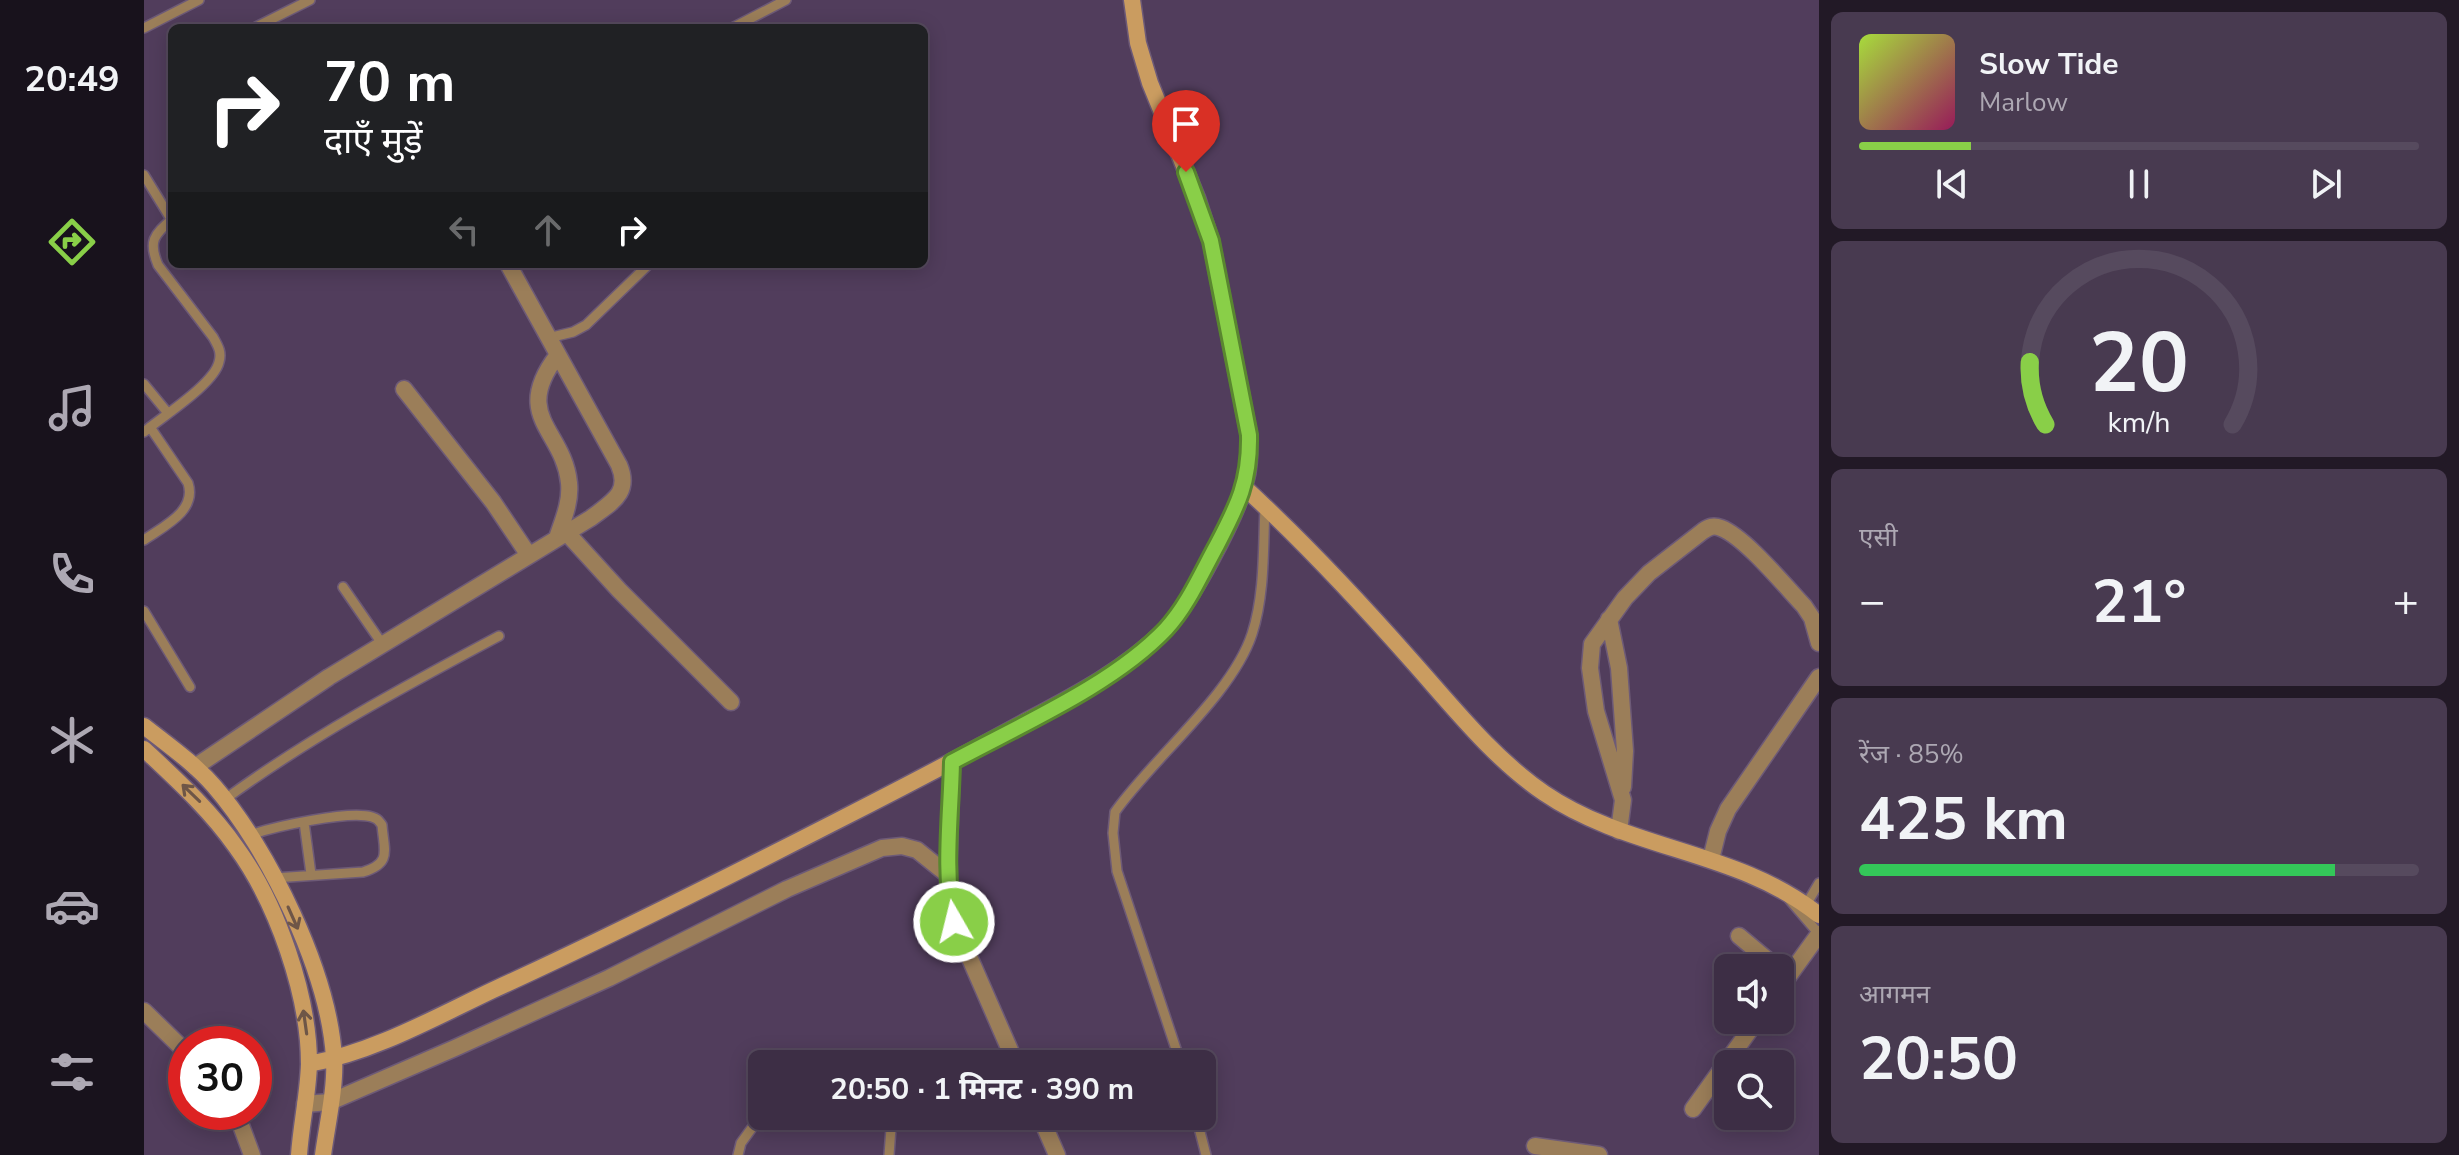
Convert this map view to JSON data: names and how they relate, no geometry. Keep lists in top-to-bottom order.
{
  "page": {
    "tabs": "20:49",
    "turn": ["70 m", "दाएँ मुड़ें"],
    "song": ["Slow Tide", "Marlow"],
    "tile": [
      "एसी",
      ["रेंज · 85%", "425 km"],
      ["आगमन", "20:50"]
    ],
    "heat": ["−", "21°", "+"],
    "limit": "30",
    "trip": "20:50 · 1 मिनट · 390 m",
    "gauge": ["20", "km/h"]
  }
}
